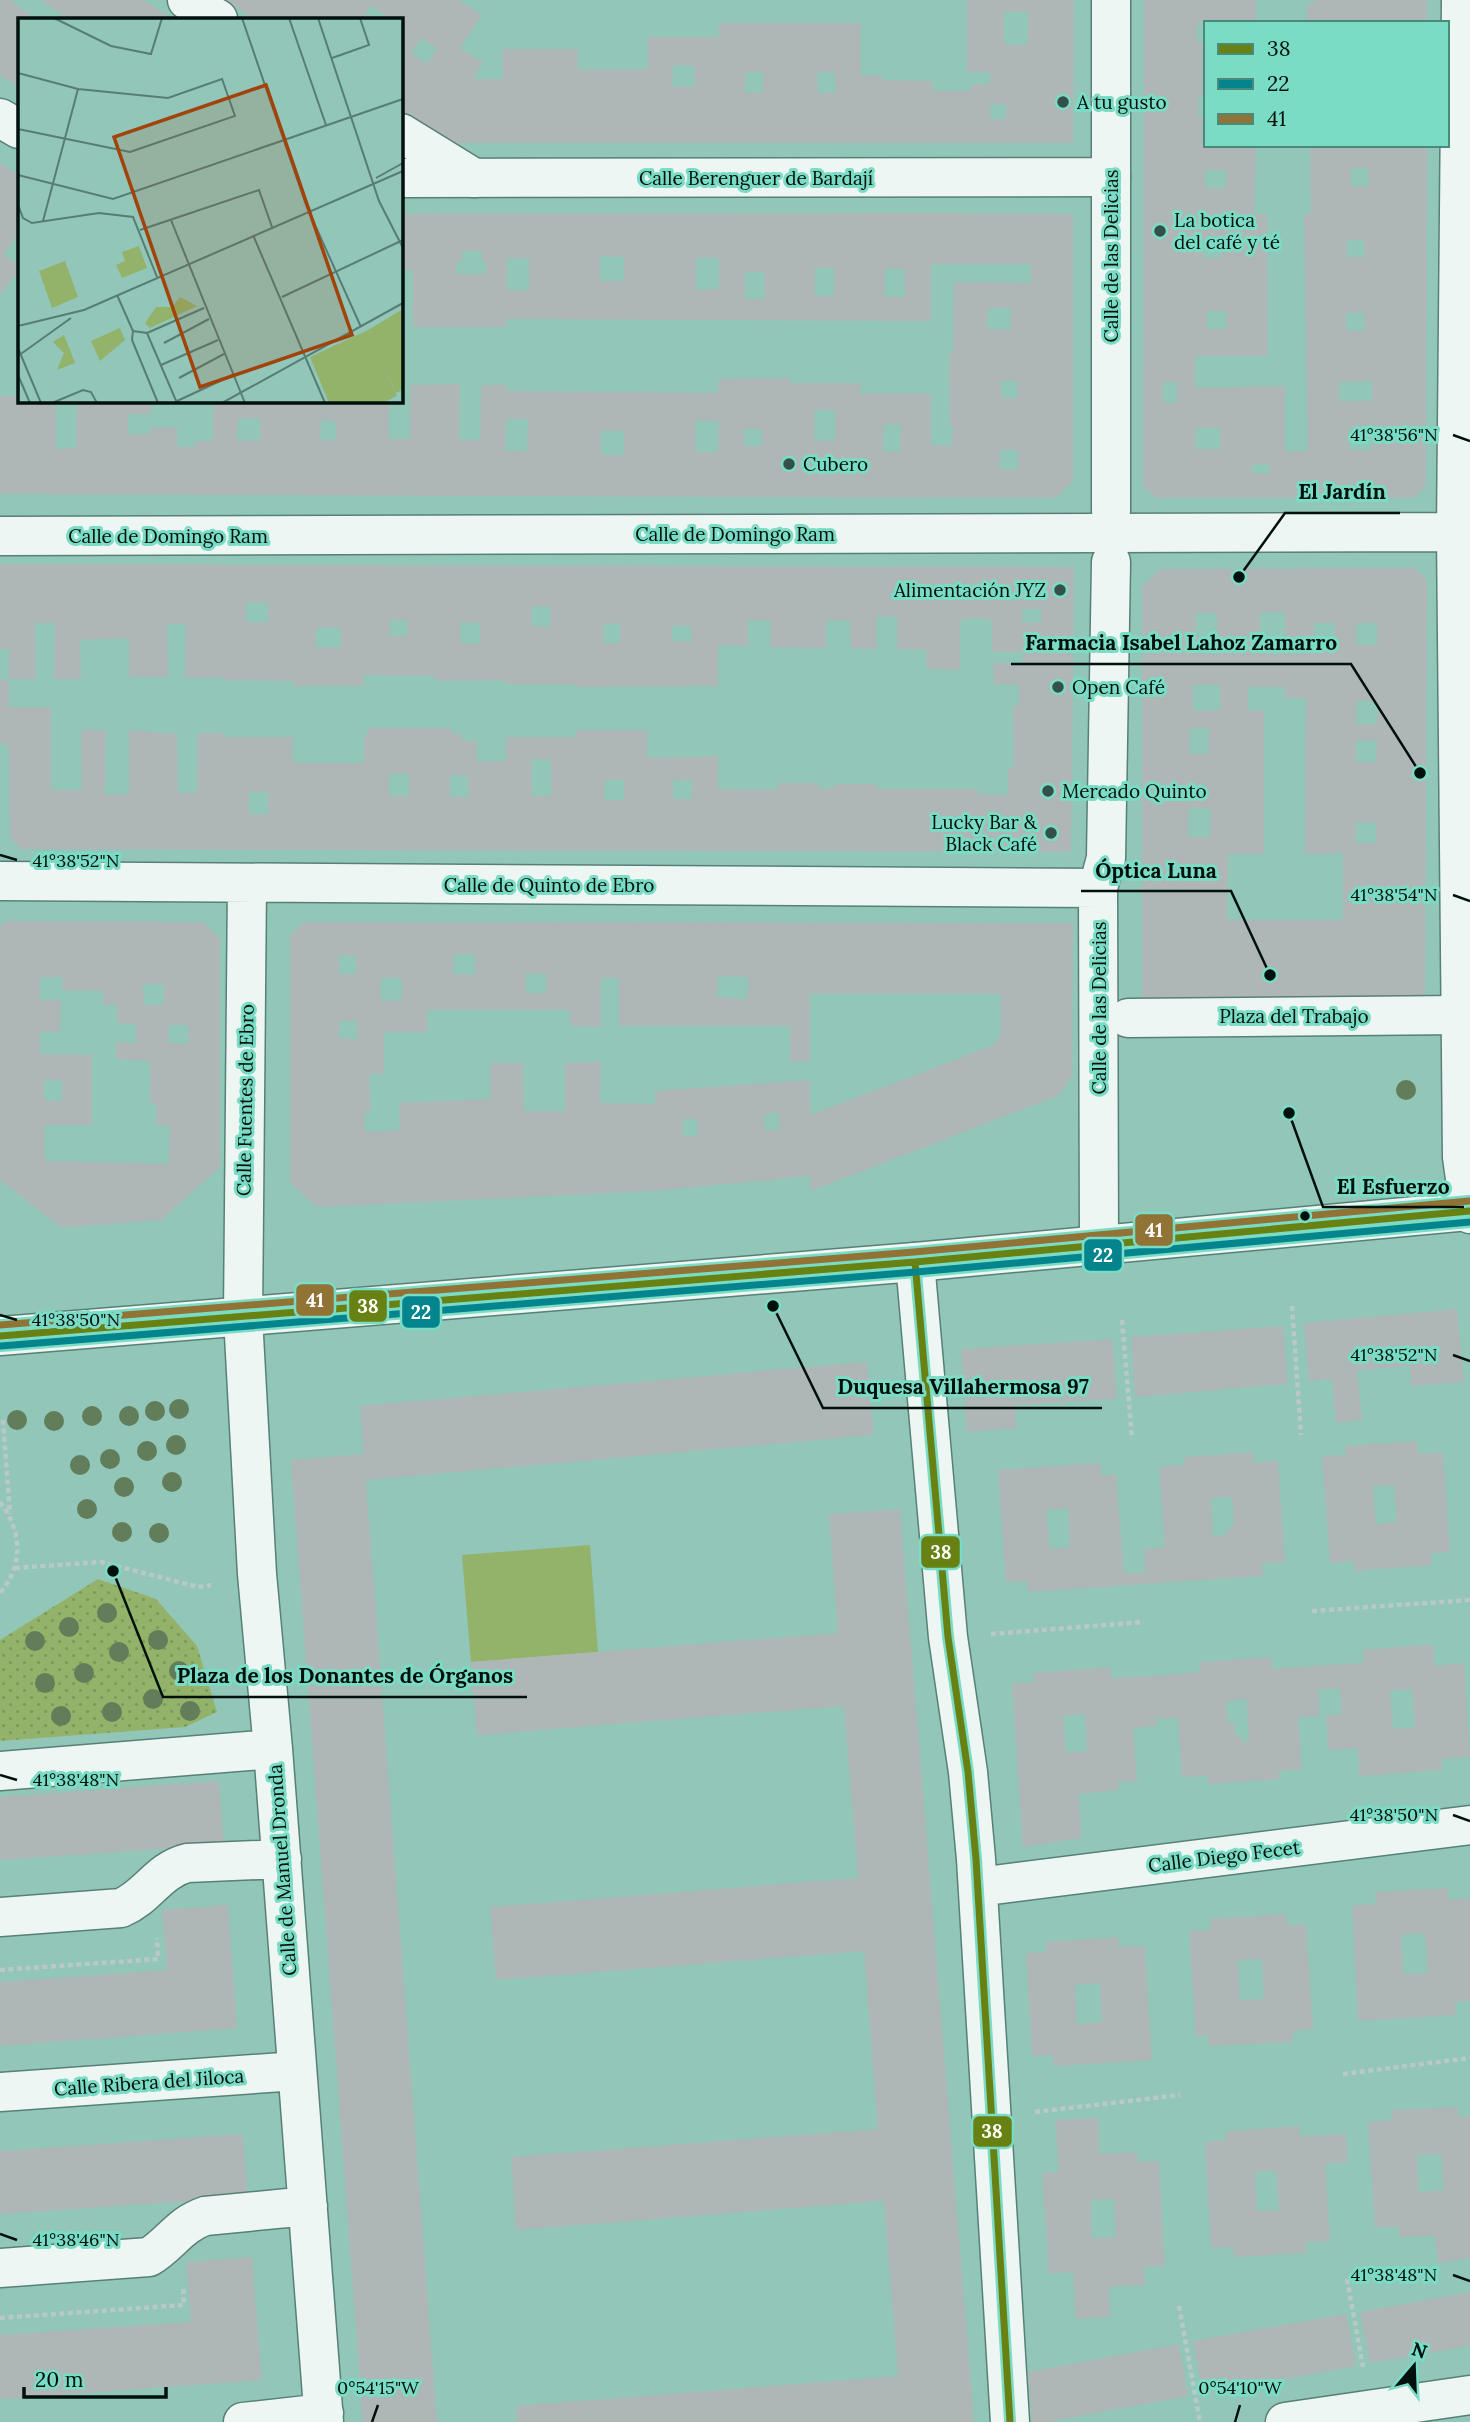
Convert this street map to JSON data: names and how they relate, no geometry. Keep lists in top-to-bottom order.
{
  "streets": {
    "street": [
      "Calle Berenguer de Bardají",
      "Calle de las Delicias",
      "Calle de Domingo Ram",
      "Calle de Quinto de Ebro",
      "Plaza del Trabajo",
      "Calle Fuentes de Ebro",
      "Calle Diego Fecet",
      "Calle de Manuel Dronda",
      "Calle Ribera del Jiloca"
    ]
  },
  "crossings": [
    ["Calle Berenguer de Bardají", "Calle de las Delicias"],
    ["Calle de las Delicias", "Calle de Quinto de Ebro"],
    ["Calle de Quinto de Ebro", "Calle Fuentes de Ebro"],
    ["Calle Fuentes de Ebro", "Calle de Manuel Dronda"],
    ["Calle de Manuel Dronda", "Calle Ribera del Jiloca"]
  ],
  "places": [
    "A tu gusto",
    "La botica del café y té",
    "Cubero",
    "El Jardín",
    "Alimentación JYZ",
    "Open Café",
    "Farmacia Isabel Lahoz Zamarro",
    "Mercado Quinto",
    "Lucky Bar & Black Café",
    "Óptica Luna",
    "El Esfuerzo",
    "Duquesa Villahermosa 97",
    "Plaza de los Donantes de Órganos"
  ],
  "lines": ["transit line 41", "transit line 38", "transit line 22"],
  "legend": ["38", "22", "41"],
  "scale_bar": "20 m",
  "north": "top",
  "coordinates": [
    "41°38'56\"N",
    "41°38'52\"N",
    "41°38'54\"N",
    "41°38'50\"N",
    "41°38'48\"N",
    "41°38'46\"N",
    "0°54'15\"W",
    "0°54'10\"W"
  ]
}
